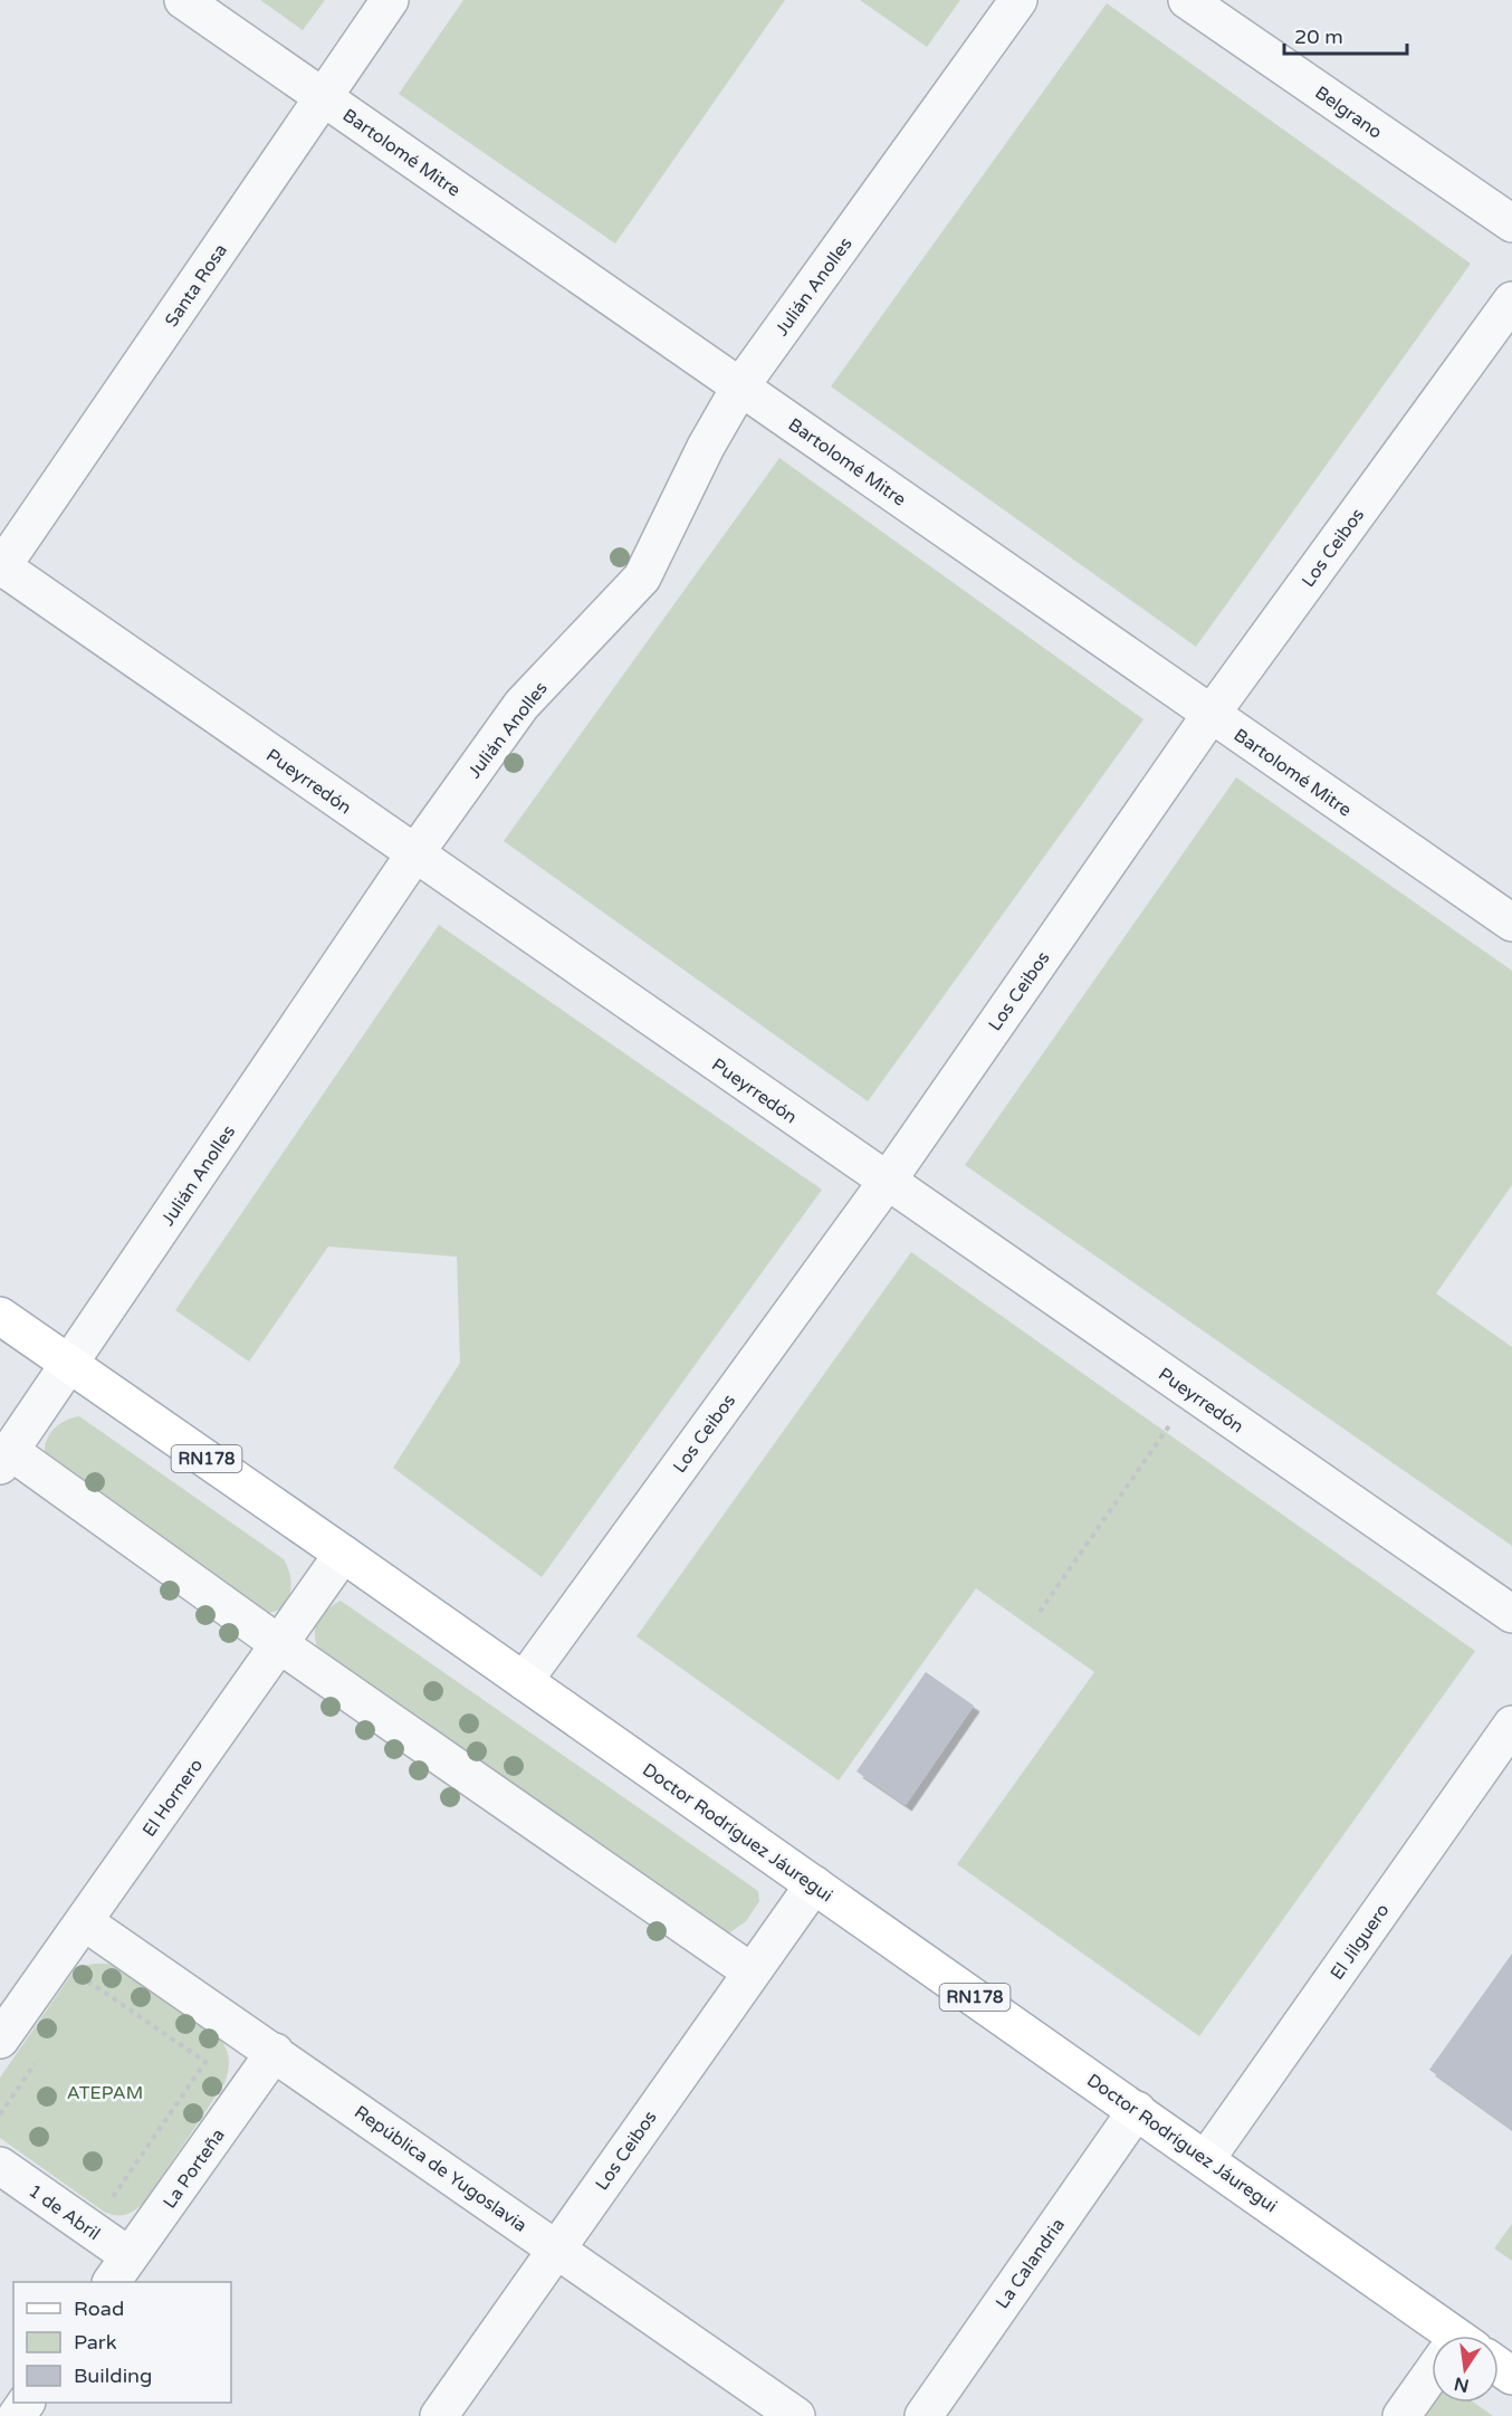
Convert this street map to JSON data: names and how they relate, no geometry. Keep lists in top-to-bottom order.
{
  "streets": {
    "main road": ["RN178", "Doctor Rodríguez Jáuregui"],
    "street": [
      "Belgrano",
      "Bartolomé Mitre",
      "Santa Rosa",
      "Julián Anolles",
      "Los Ceibos",
      "Pueyrredón",
      "El Hornero",
      "El Jilguero",
      "La Porteña",
      "República de Yugoslavia",
      "1 de Abril",
      "La Calandria"
    ]
  },
  "crossings": [
    ["Bartolomé Mitre", "Santa Rosa"],
    ["Bartolomé Mitre", "Julián Anolles"],
    ["Bartolomé Mitre", "Los Ceibos"],
    ["Santa Rosa", "Pueyrredón"],
    ["Julián Anolles", "Pueyrredón"],
    ["Julián Anolles", "Doctor Rodríguez Jáuregui"],
    ["Los Ceibos", "Pueyrredón"],
    ["Los Ceibos", "Doctor Rodríguez Jáuregui"],
    ["Los Ceibos", "República de Yugoslavia"],
    ["El Hornero", "Doctor Rodríguez Jáuregui"],
    ["El Hornero", "República de Yugoslavia"],
    ["Doctor Rodríguez Jáuregui", "El Jilguero"],
    ["Doctor Rodríguez Jáuregui", "La Calandria"],
    ["La Porteña", "República de Yugoslavia"],
    ["La Porteña", "1 de Abril"]
  ],
  "parks": ["ATEPAM"],
  "legend": ["Road", "Park", "Building"],
  "scale_bar": "20 m",
  "north": "bottom"
}
